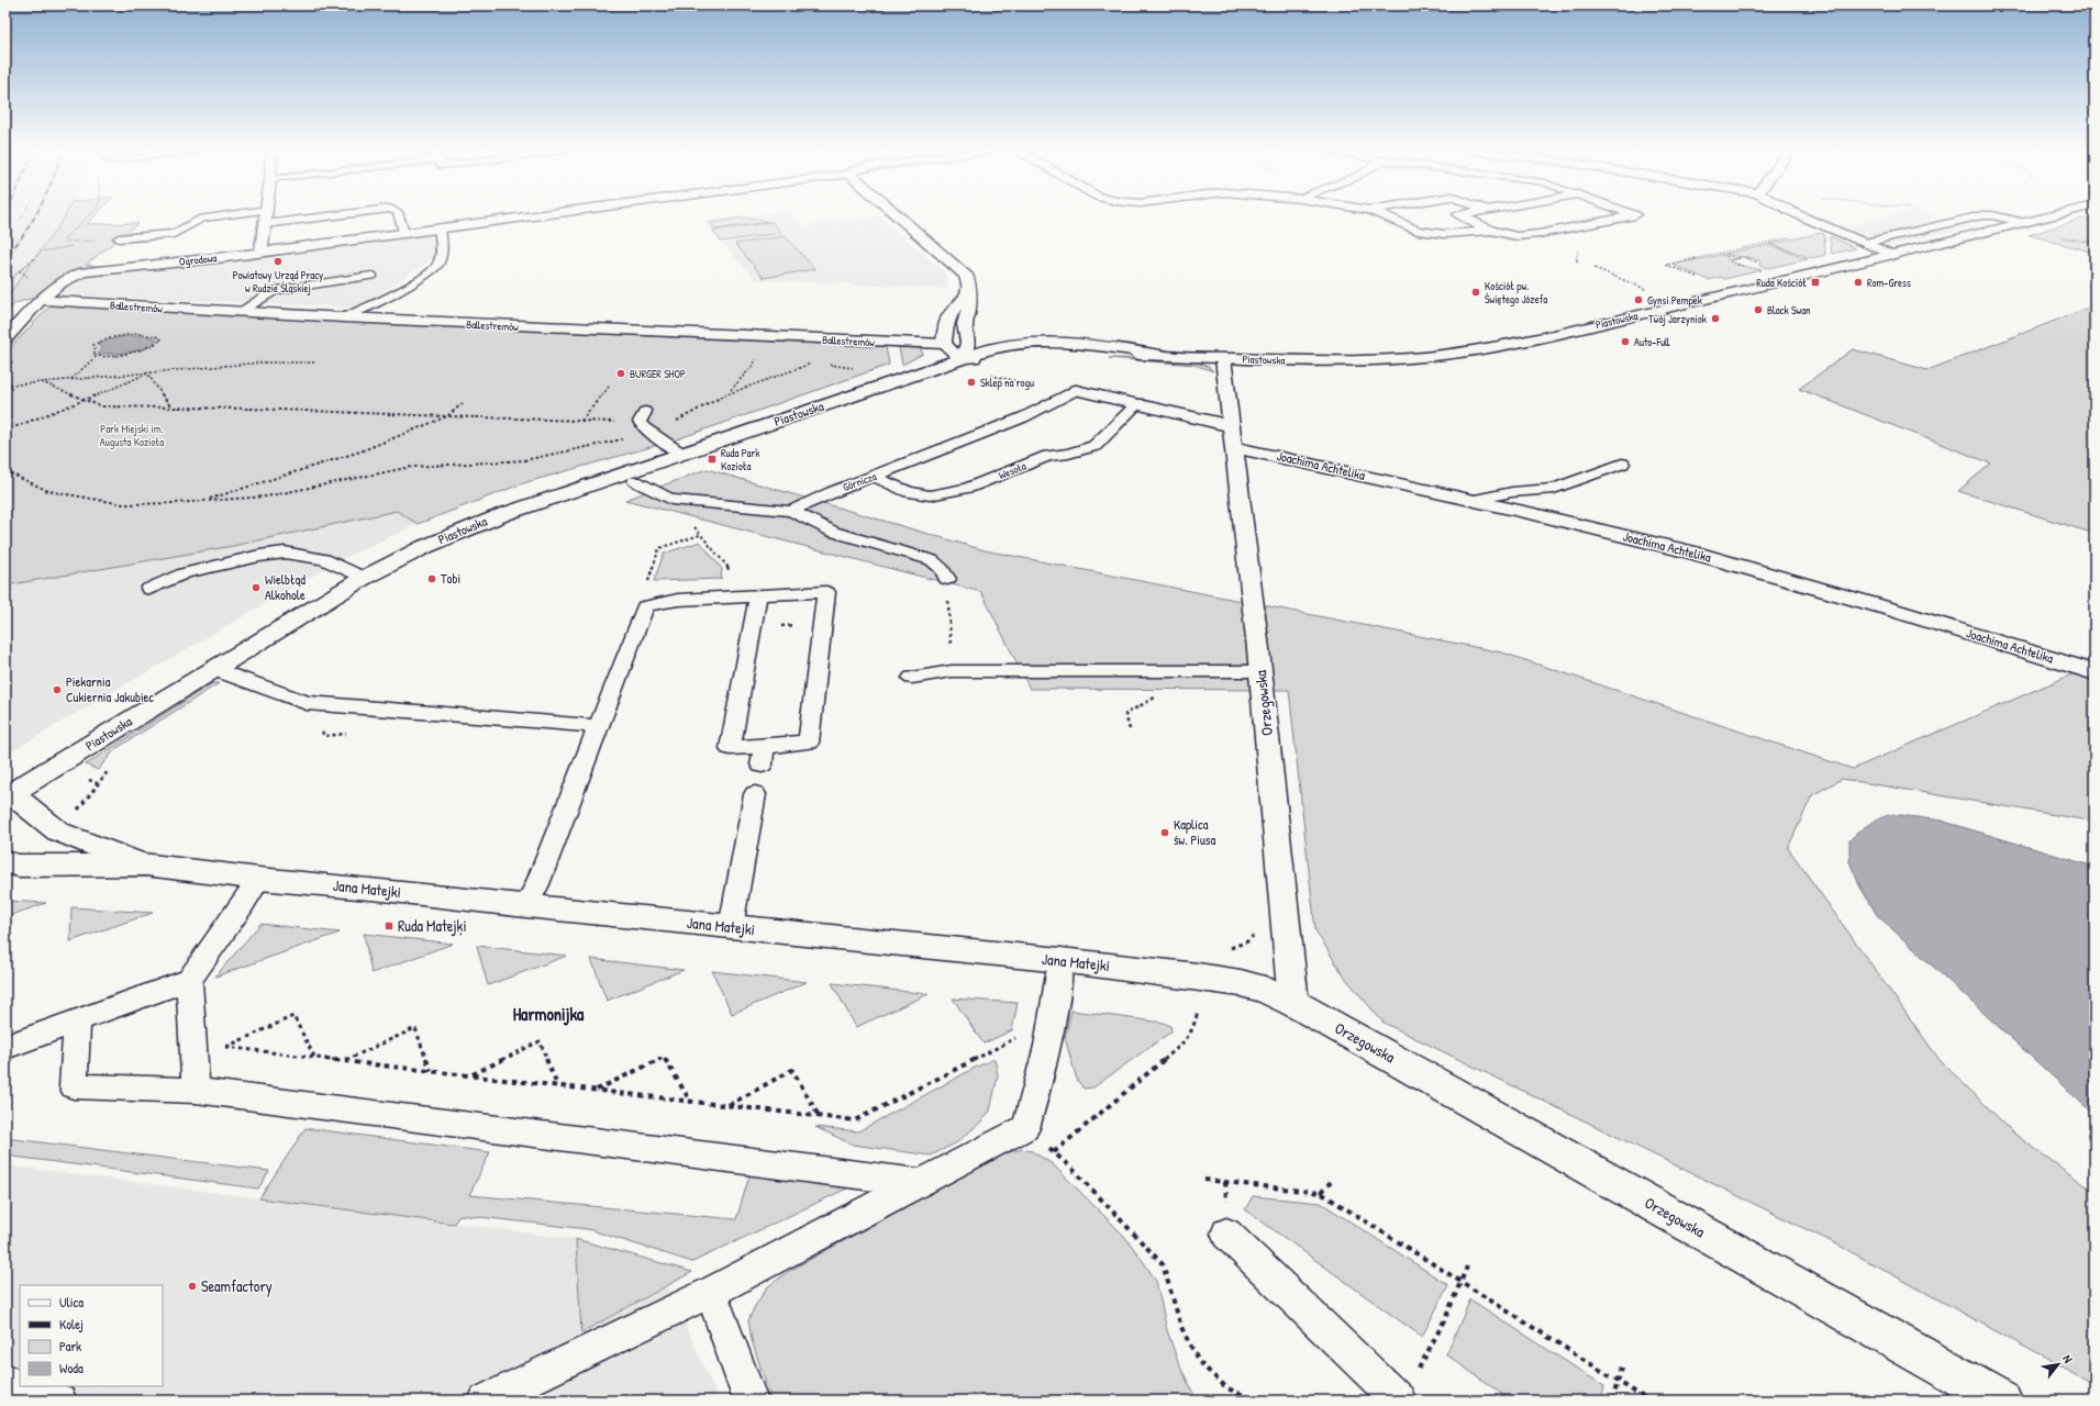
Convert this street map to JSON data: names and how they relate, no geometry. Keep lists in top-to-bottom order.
{
  "streets": {
    "street": [
      "Ogrodowa",
      "Ballestremów",
      "Piastowska",
      "Joachima Achtelika",
      "Orzegowska",
      "Jana Matejki"
    ],
    "lane": ["Wesoła", "Górnicza"]
  },
  "crossings": [
    ["Ogrodowa", "Ballestremów"],
    ["Piastowska", "Orzegowska"],
    ["Piastowska", "Jana Matejki"],
    ["Joachima Achtelika", "Orzegowska"],
    ["Wesoła", "Górnicza"],
    ["Orzegowska", "Jana Matejki"]
  ],
  "districts": ["Harmonijka"],
  "parks": ["Park Miejski im. Augusta Kozioła"],
  "places": {
    "other": [
      "Powiatowy Urząd Pracy w Rudzie Śląskiej",
      "Rom-Gress",
      "Kościół pw. Świętego Józefa",
      "Gynsi Pempek",
      "Black Swan",
      "Twój Jarzyniok",
      "Auto-Full",
      "BURGER SHOP",
      "Sklep na rogu",
      "Tobi",
      "Wielbłąd Alkohole",
      "Piekarnia Cukiernia Jakubiec",
      "Kaplica św. Piusa",
      "Seamfactory"
    ],
    "transit": ["Ruda Kościół", "Ruda Park Kozioła", "Ruda Matejki"]
  },
  "legend": [
    "Ulica",
    "Kolej",
    "Park",
    "Woda"
  ],
  "north": "top right"
}
